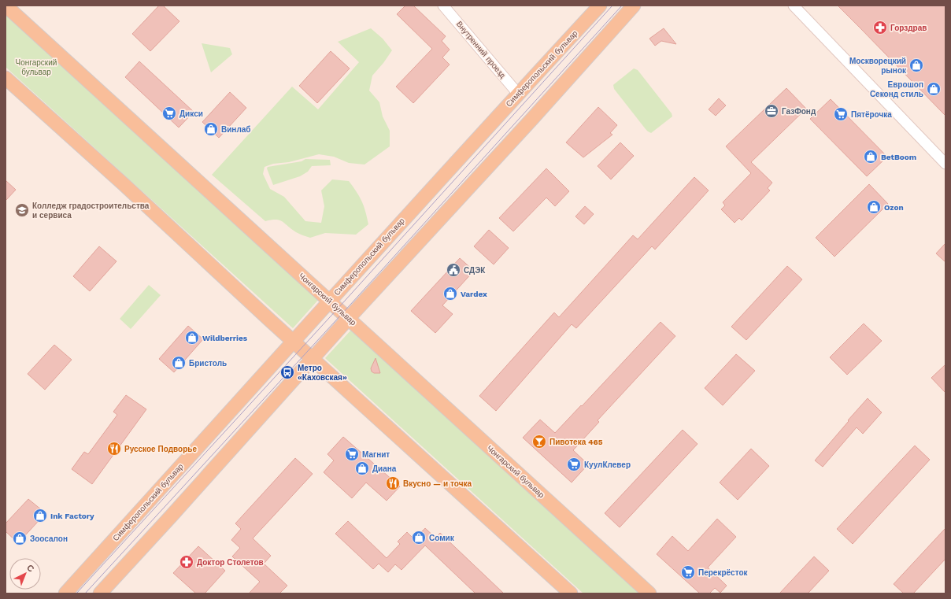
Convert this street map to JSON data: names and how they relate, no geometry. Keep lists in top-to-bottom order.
{
  "streets": {
    "main road": ["Симферопольский бульвар", "Чонгарский бульвар"],
    "street": ["Внутренний проезд"]
  },
  "crossings": [
    ["Внутренний проезд", "Симферопольский бульвар"],
    ["Симферопольский бульвар", "Чонгарский бульвар"]
  ],
  "parks": ["Чонгарский бульвар"],
  "places": {
    "pharmacy": ["Горздрав", "Доктор Столетов"],
    "shop": [
      "Москворецкий рынок",
      "Еврошоп Секонд стиль",
      "Винлаб",
      "BetBoom",
      "Ozon",
      "Vardex",
      "Wildberries",
      "Бристоль",
      "Диана",
      "Ink Factory",
      "Сомик",
      "Зоосалон"
    ],
    "office": ["ГазФонд"],
    "supermarket": [
      "Дикси",
      "Пятёрочка",
      "Магнит",
      "КуулКлевер",
      "Перекрёсток"
    ],
    "school or university": ["Колледж градостроительства и сервиса"],
    "public building": ["СДЭК"],
    "bus stop": ["Метро «Каховская»"],
    "bar": ["Пивотека 465"],
    "restaurant": ["Русское Подворье", "Вкусно — и точка"]
  },
  "north": "top right"
}
